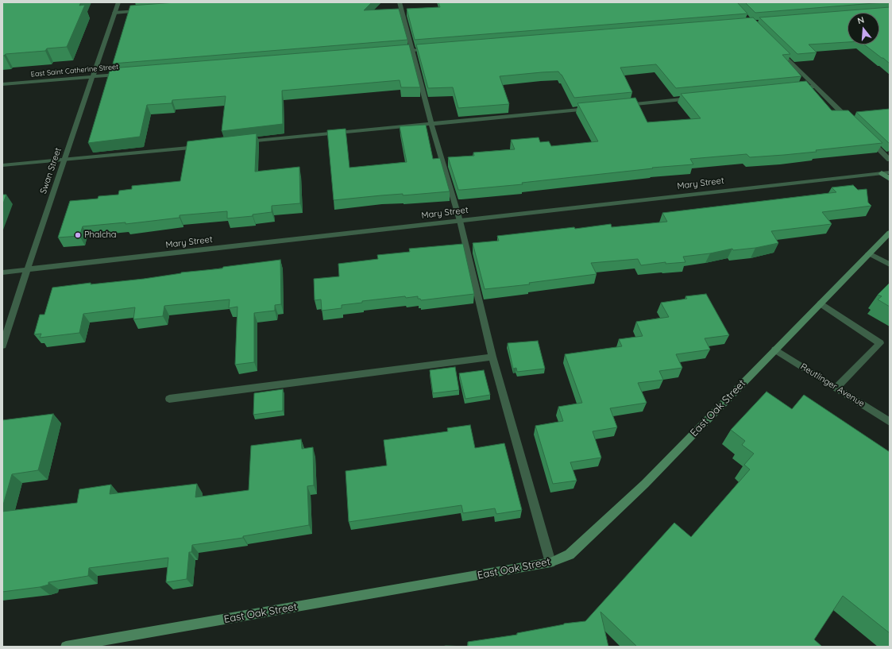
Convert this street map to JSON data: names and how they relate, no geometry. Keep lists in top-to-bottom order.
{
  "streets": {
    "main road": ["East Oak Street"],
    "street": [
      "East Saint Catherine Street",
      "Swan Street",
      "Mary Street",
      "Reutlinger Avenue"
    ]
  },
  "crossings": [
    ["East Saint Catherine Street", "Swan Street"],
    ["Swan Street", "Mary Street"],
    ["Reutlinger Avenue", "East Oak Street"]
  ],
  "places": ["Phalcha"],
  "north": "top"
}
